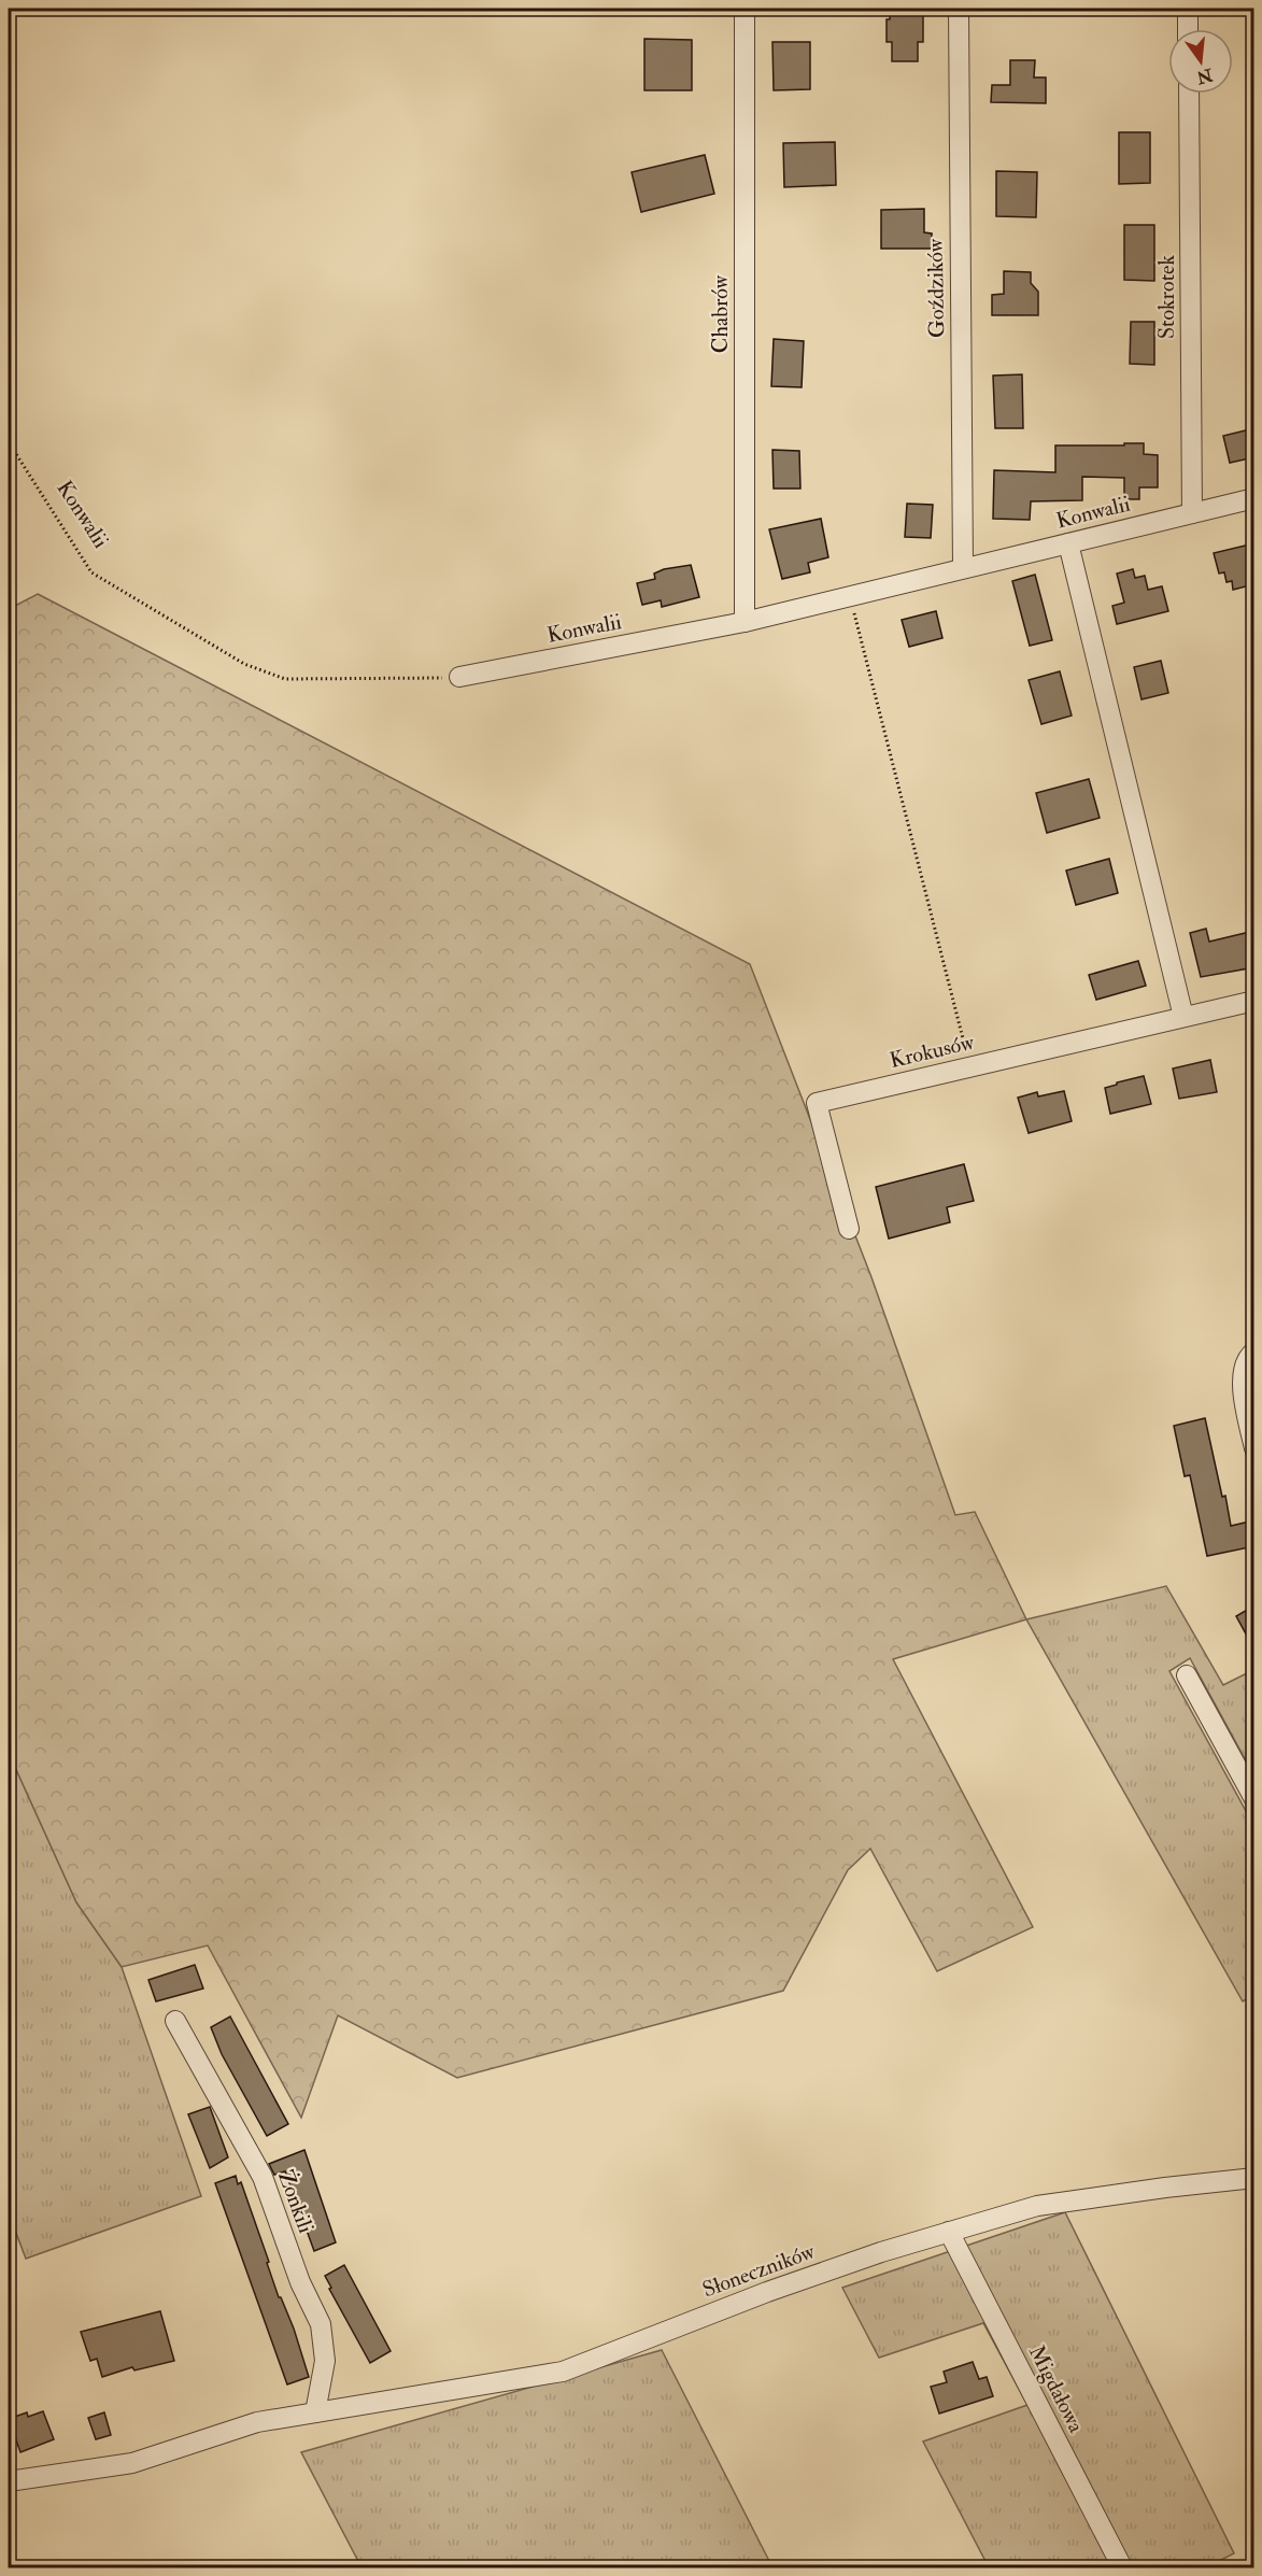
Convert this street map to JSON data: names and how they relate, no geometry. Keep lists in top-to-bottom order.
{
  "streets": {
    "street": [
      "Goździków",
      "Stokrotek",
      "Chabrów",
      "Konwalii",
      "Krokusów",
      "Żonkili",
      "Słoneczników",
      "Migdałowa"
    ]
  },
  "crossings": [
    ["Goździków", "Konwalii"],
    ["Stokrotek", "Konwalii"],
    ["Chabrów", "Konwalii"],
    ["Żonkili", "Słoneczników"],
    ["Słoneczników", "Migdałowa"]
  ],
  "north": "bottom"
}
